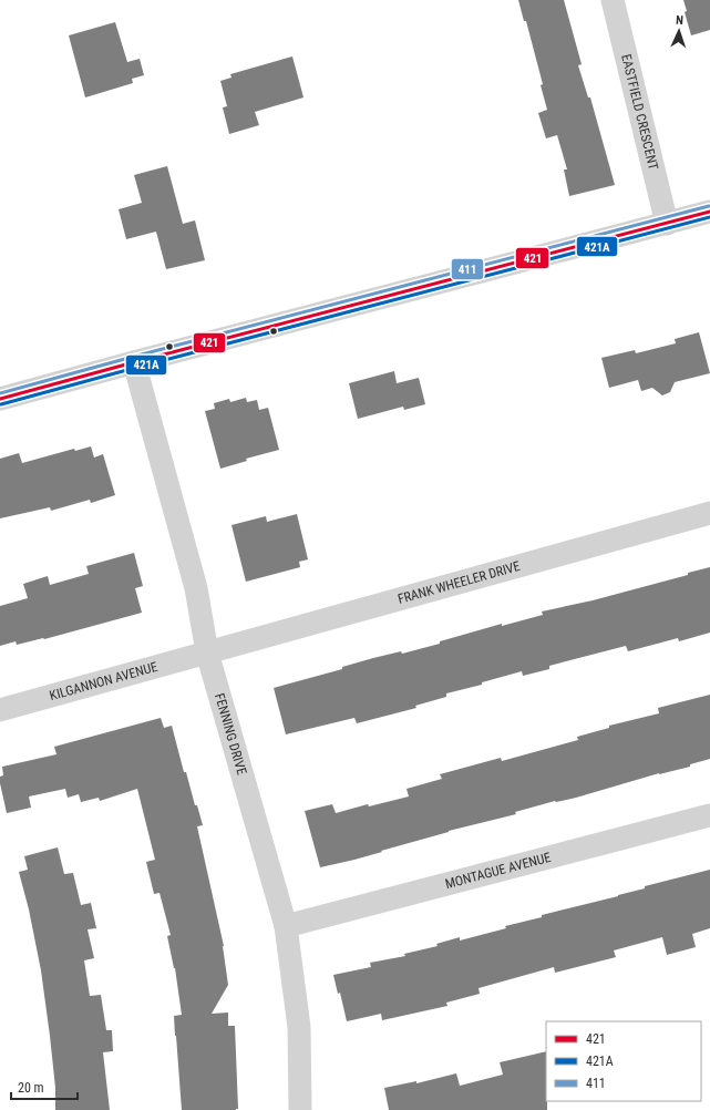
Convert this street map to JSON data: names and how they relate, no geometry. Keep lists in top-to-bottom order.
{
  "streets": {
    "street": [
      "EASTFIELD CRESCENT",
      "FRANK WHEELER DRIVE",
      "KILGANNON AVENUE",
      "FENNING DRIVE",
      "MONTAGUE AVENUE"
    ]
  },
  "crossings": [
    ["FRANK WHEELER DRIVE", "KILGANNON AVENUE"],
    ["FRANK WHEELER DRIVE", "FENNING DRIVE"],
    ["KILGANNON AVENUE", "FENNING DRIVE"],
    ["FENNING DRIVE", "MONTAGUE AVENUE"]
  ],
  "lines": ["transit line 411", "transit line 421", "transit line 421A"],
  "legend": ["421", "421A", "411"],
  "scale_bar": "20 m",
  "north": "top"
}
